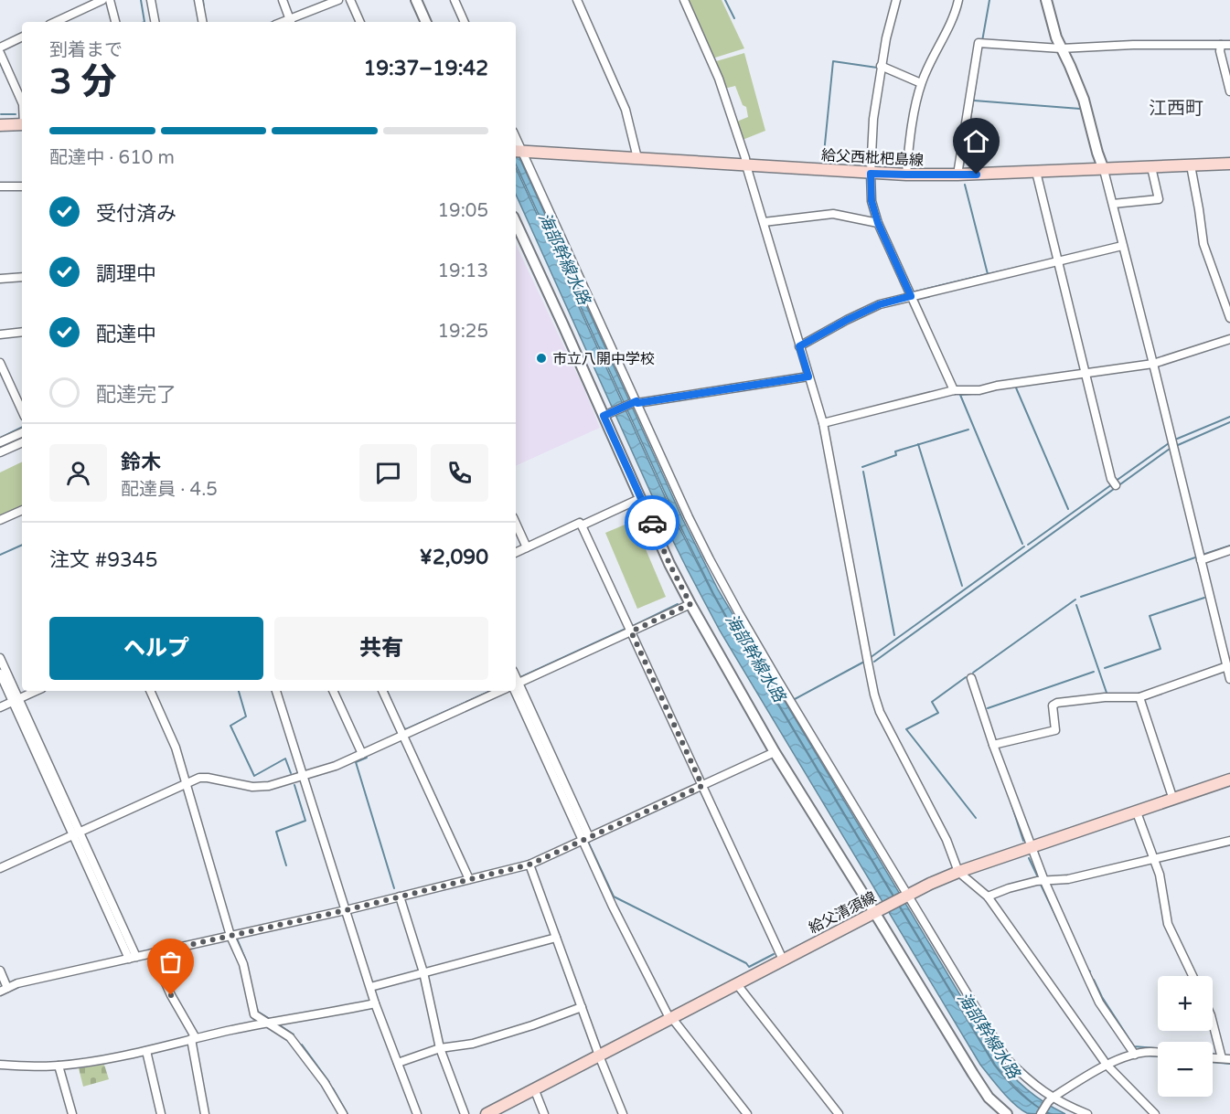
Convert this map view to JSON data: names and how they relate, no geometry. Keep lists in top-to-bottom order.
{
  "streets": {
    "main road": ["給父西枇杷島線", "給父清須線"]
  },
  "districts": ["江西町"],
  "water": ["海部幹線水路"],
  "places": ["市立八開中学校"],
  "page": {
    "heading": ["3 分", "到着まで", "19:37–19:42"],
    "panel": [
      "鈴木",
      "配達員 · 4.5",
      "注文 #9345",
      "¥2,090"
    ],
    "bar": "配達中 · 610 m",
    "list": [
      ["受付済み", "19:05"],
      ["調理中", "19:13"],
      ["配達中", "19:25"],
      "配達完了"
    ],
    "buttons": ["ヘルプ", "共有"],
    "map_buttons": ["+", "−"]
  }
}
